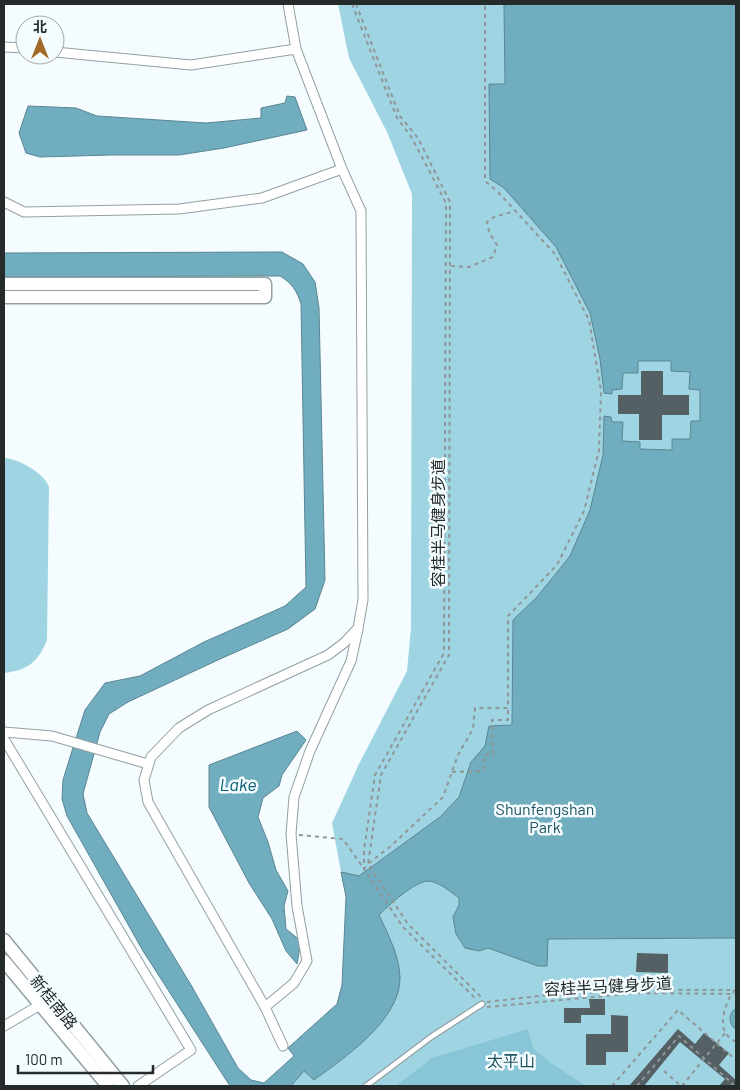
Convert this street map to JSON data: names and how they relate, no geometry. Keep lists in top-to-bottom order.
{
  "streets": {
    "street": ["新桂南路"],
    "path": ["容桂半马健身步道"]
  },
  "water": ["Lake"],
  "parks": ["Shunfengshan Park", "太平山"],
  "scale_bar": "100 m",
  "north": "top"
}
